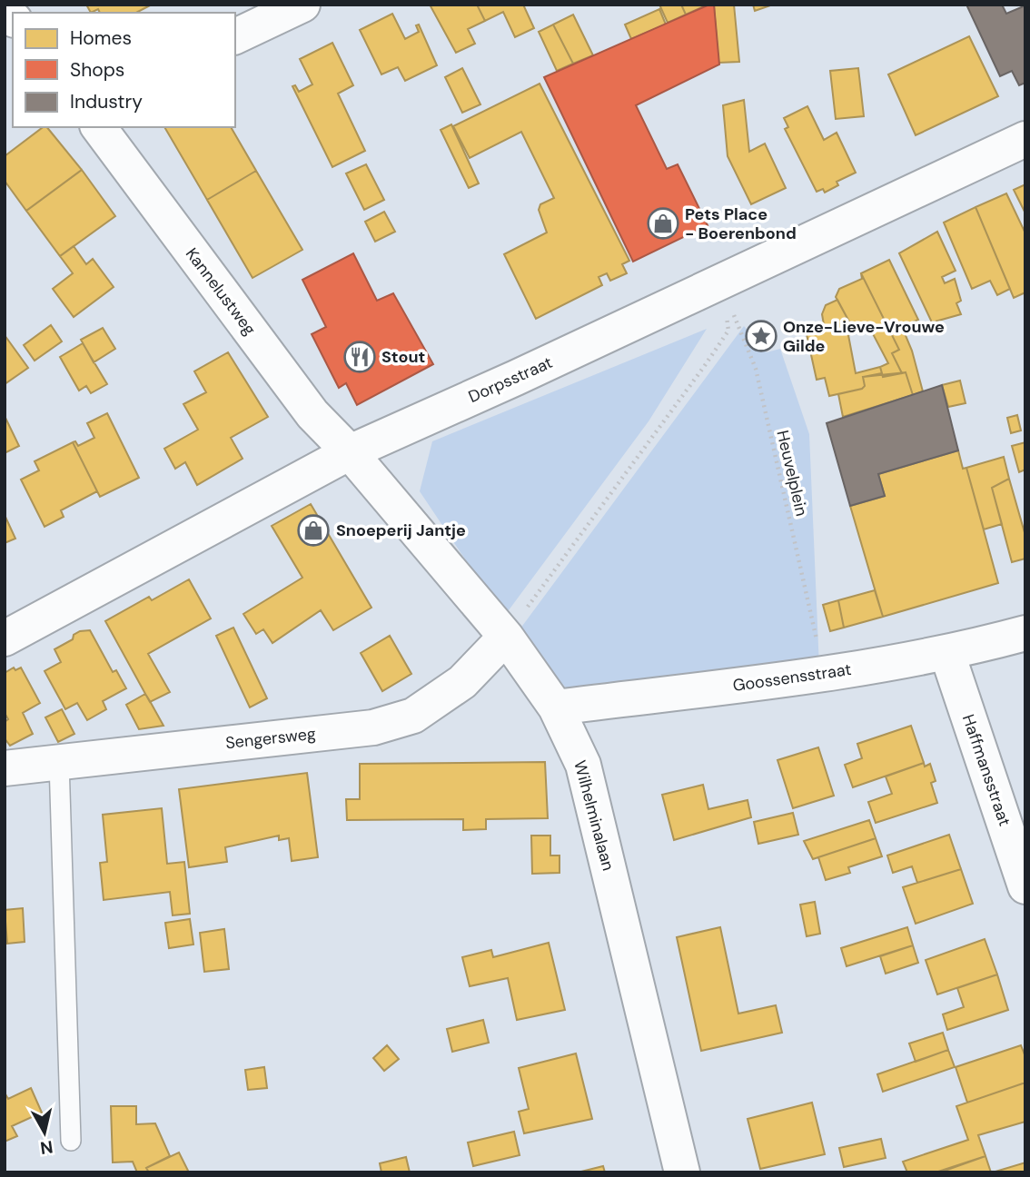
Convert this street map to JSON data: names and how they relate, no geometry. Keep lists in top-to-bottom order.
{
  "streets": {
    "street": [
      "Kannelustweg",
      "Dorpsstraat",
      "Goossensstraat",
      "Sengersweg",
      "Haffmansstraat",
      "Wilhelminalaan"
    ],
    "path": ["Heuvelplein"]
  },
  "crossings": [
    ["Kannelustweg", "Dorpsstraat"],
    ["Kannelustweg", "Wilhelminalaan"],
    ["Dorpsstraat", "Heuvelplein"],
    ["Dorpsstraat", "Wilhelminalaan"],
    ["Heuvelplein", "Goossensstraat"],
    ["Goossensstraat", "Haffmansstraat"],
    ["Goossensstraat", "Wilhelminalaan"],
    ["Sengersweg", "Wilhelminalaan"]
  ],
  "places": {
    "shop": ["Pets Place - Boerenbond", "Snoeperij Jantje"],
    "place": ["Onze-Lieve-Vrouwe Gilde"],
    "restaurant": ["Stout"]
  },
  "legend": ["Homes", "Shops", "Industry"],
  "north": "bottom"
}
